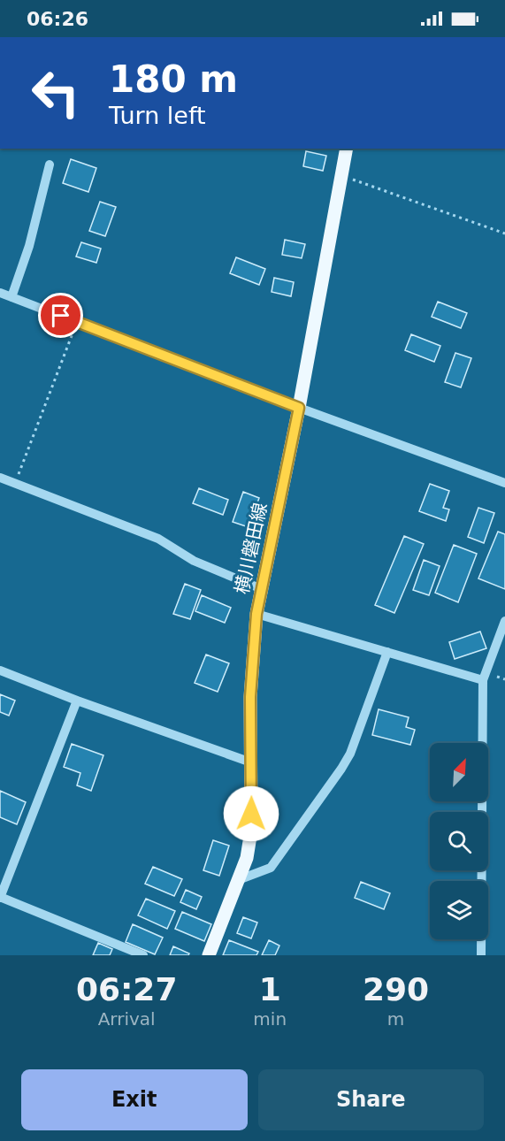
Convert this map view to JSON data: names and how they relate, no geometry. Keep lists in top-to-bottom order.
{
  "streets": {
    "main road": ["横川磐田線"]
  },
  "north": "top right",
  "page": {
    "status": "06:26",
    "turn": ["180 m", "Turn left"],
    "eta": [
      "06:27",
      "Arrival",
      "1",
      "min",
      "290",
      "m"
    ],
    "buttons": ["Exit", "Share"]
  }
}
